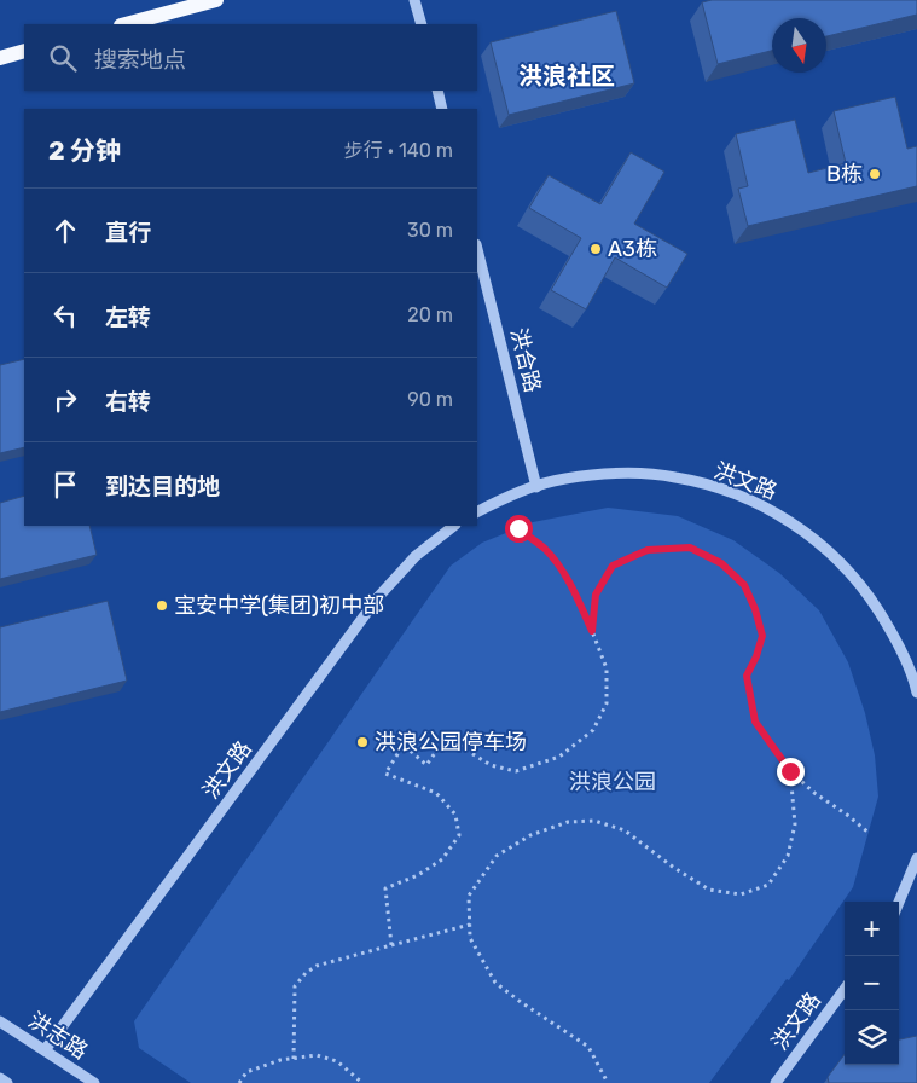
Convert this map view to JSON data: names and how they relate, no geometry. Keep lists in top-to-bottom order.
{
  "streets": {
    "street": ["洪合路", "洪文路", "洪志路"]
  },
  "crossings": [
    ["洪合路", "洪文路"],
    ["洪文路", "洪志路"]
  ],
  "districts": ["洪浪社区"],
  "parks": ["洪浪公园"],
  "places": [
    "B栋",
    "A3栋",
    "宝安中学(集团)初中部",
    "洪浪公园停车场"
  ],
  "north": "bottom",
  "page": {
    "search": "搜索地点",
    "heading": ["2 分钟", "步行 · 140 m"],
    "list": [
      ["直行", "30 m"],
      ["左转", "20 m"],
      ["右转", "90 m"],
      "到达目的地"
    ],
    "map_buttons": ["+", "−"]
  }
}
